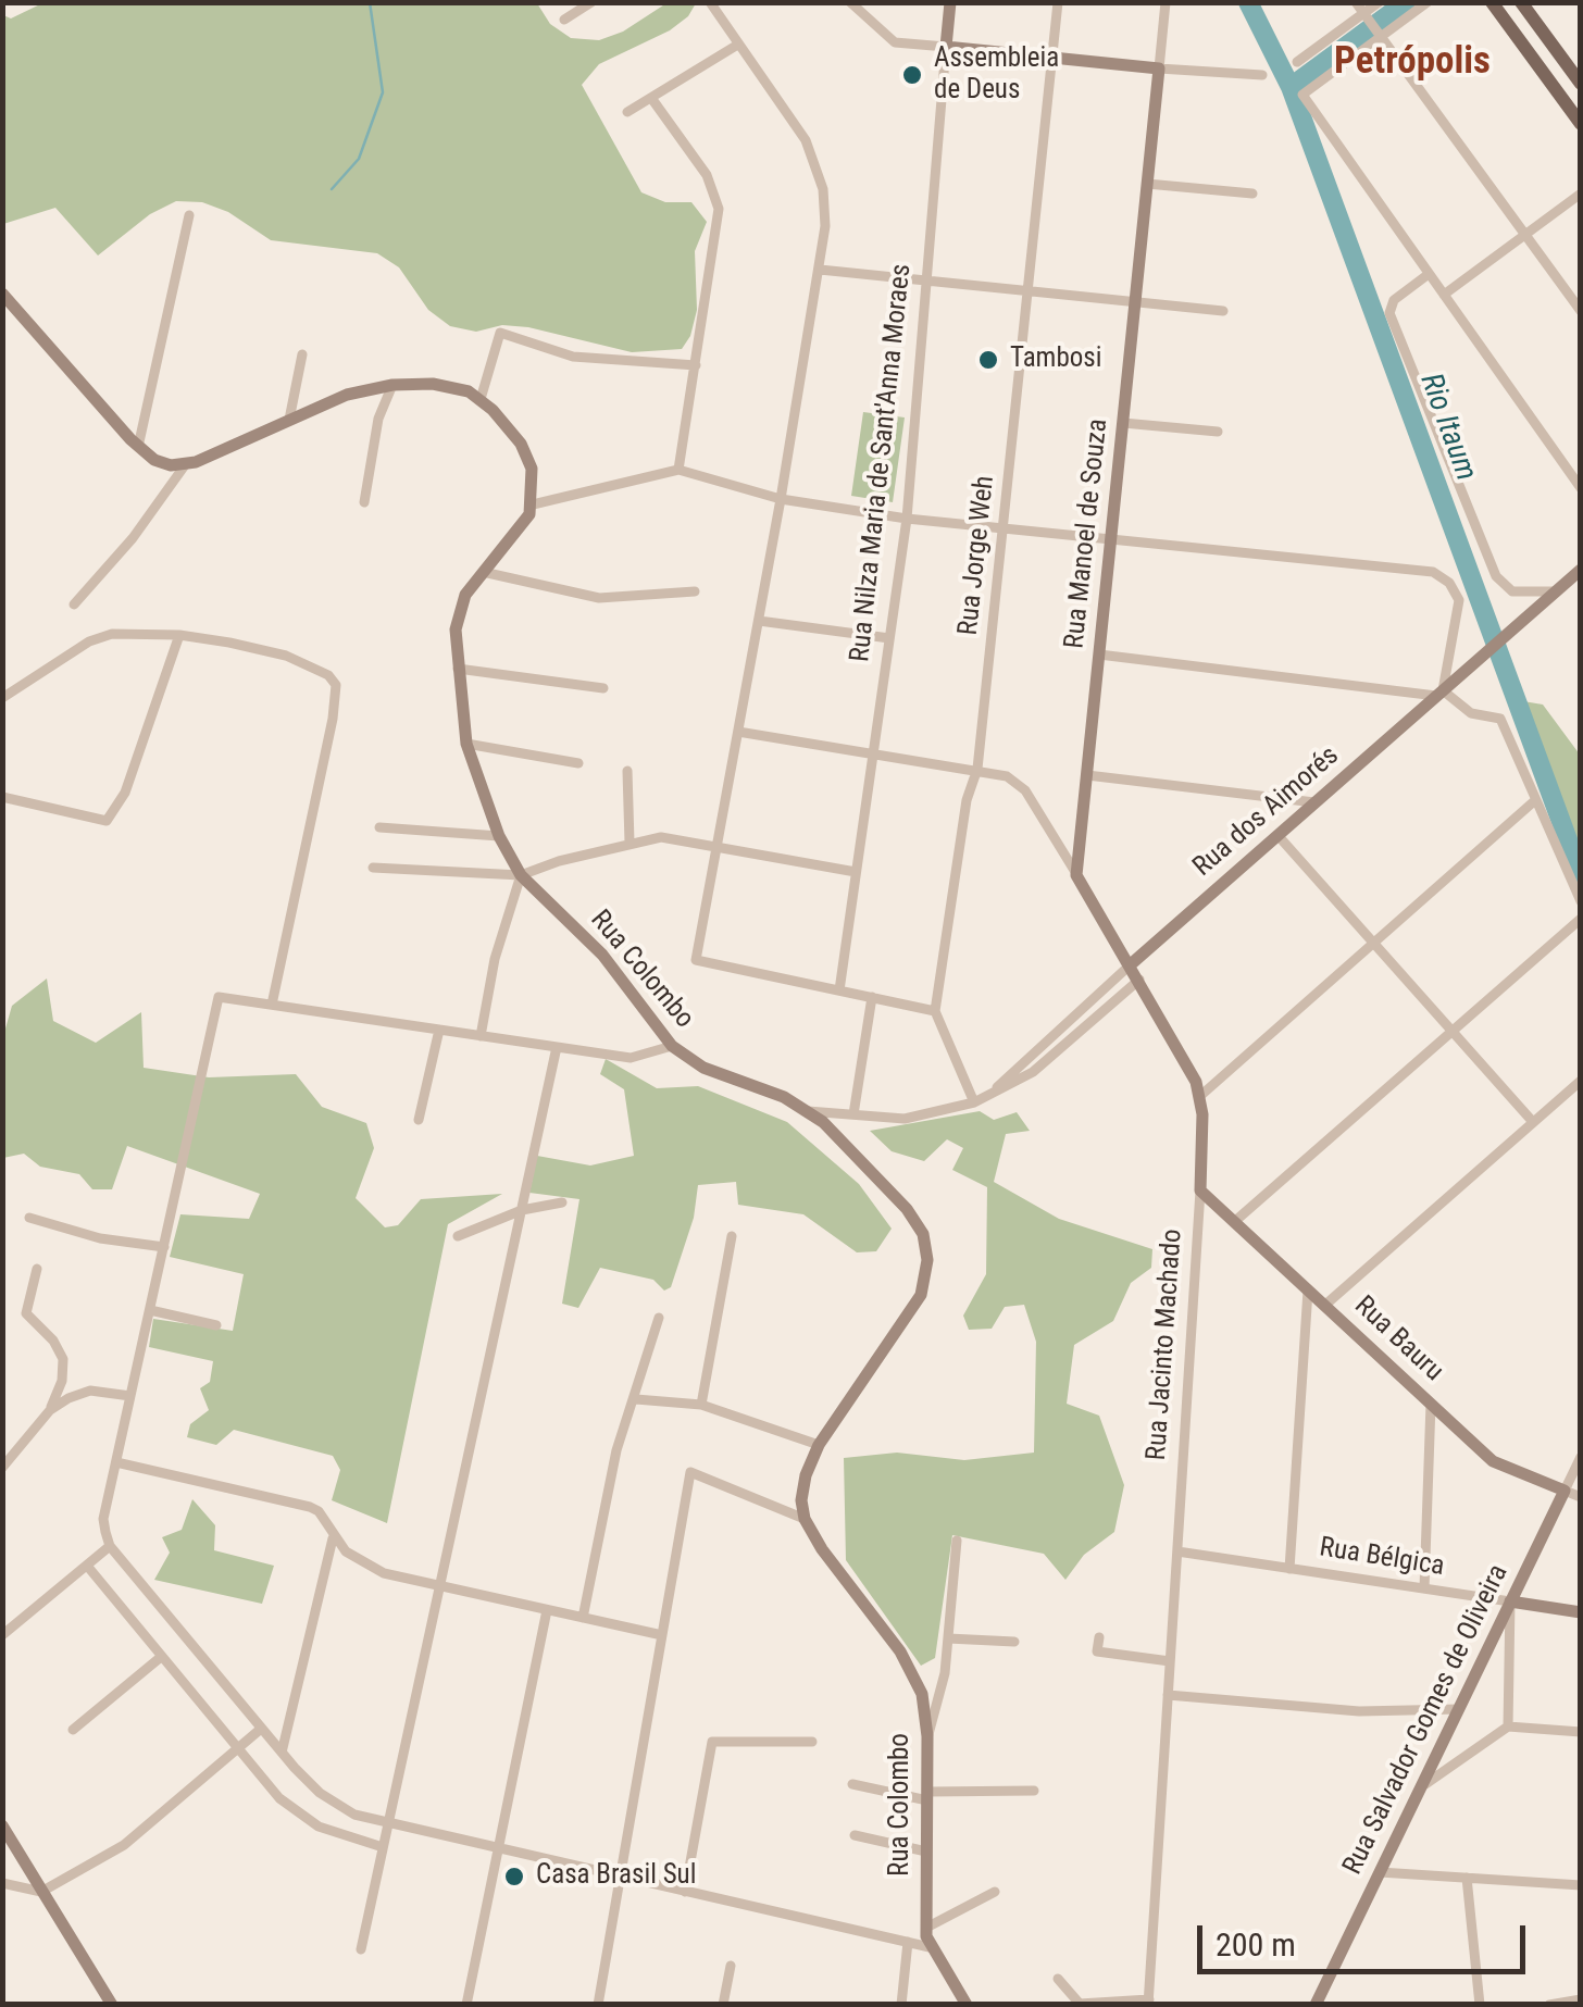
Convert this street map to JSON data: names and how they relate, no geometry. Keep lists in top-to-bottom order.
{
  "streets": {
    "street": [
      "Rua Nilza Maria de Sant'Anna Moraes",
      "Rua Manoel de Souza",
      "Rua Jorge Weh",
      "Rua dos Aimorés",
      "Rua Colombo",
      "Rua Bauru",
      "Rua Jacinto Machado",
      "Rua Bélgica",
      "Rua Salvador Gomes de Oliveira"
    ]
  },
  "crossings": [
    ["Rua Nilza Maria de Sant'Anna Moraes", "Rua Jacinto Machado"],
    ["Rua Manoel de Souza", "Rua Jacinto Machado"],
    ["Rua Jorge Weh", "Rua Jacinto Machado"],
    ["Rua dos Aimorés", "Rua Colombo"],
    ["Rua dos Aimorés", "Rua Jacinto Machado"],
    ["Rua Bauru", "Rua Jacinto Machado"],
    ["Rua Bauru", "Rua Salvador Gomes de Oliveira"],
    ["Rua Jacinto Machado", "Rua Bélgica"],
    ["Rua Bélgica", "Rua Salvador Gomes de Oliveira"]
  ],
  "districts": ["Petrópolis"],
  "water": ["Rio Itaum"],
  "places": ["Assembleia de Deus", "Tambosi", "Casa Brasil Sul"],
  "scale_bar": "200 m"
}
